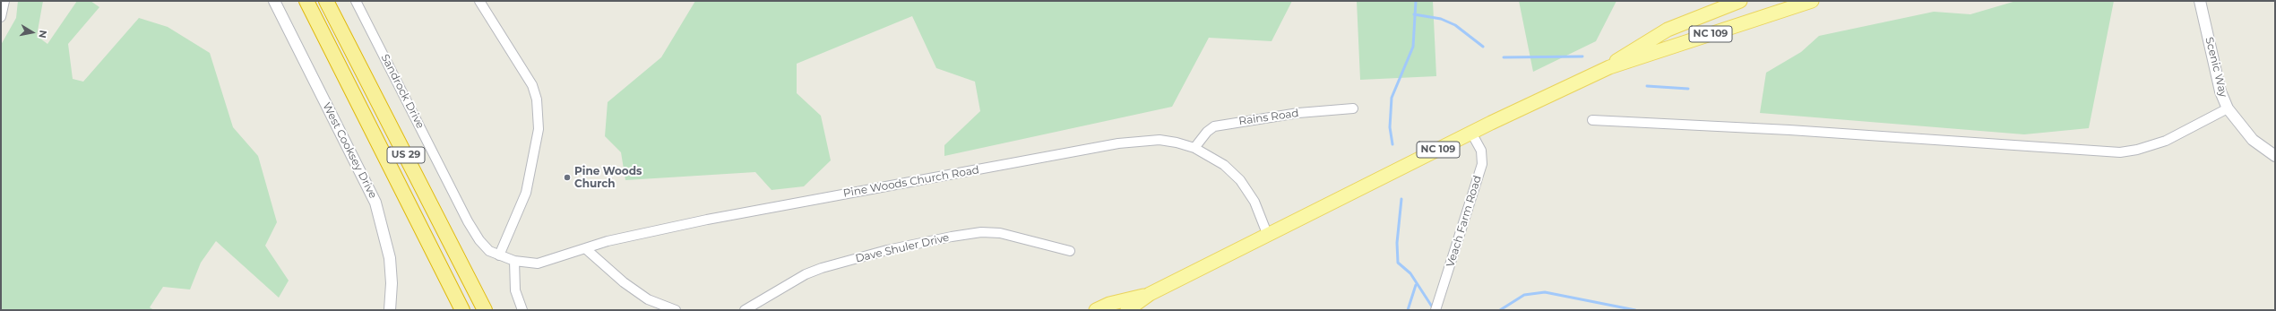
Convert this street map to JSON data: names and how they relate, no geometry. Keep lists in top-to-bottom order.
{
  "streets": {
    "highway": ["US 29"],
    "main road": ["NC 109"],
    "street": [
      "Scenic Way",
      "Sandrock Drive",
      "Rains Road",
      "West Cooksey Drive",
      "Pine Woods Church Road",
      "Veach Farm Road",
      "Dave Shuler Drive"
    ]
  },
  "crossings": [
    ["NC 109", "Pine Woods Church Road"],
    ["NC 109", "Veach Farm Road"],
    ["Sandrock Drive", "Pine Woods Church Road"],
    ["Rains Road", "Pine Woods Church Road"]
  ],
  "places": ["Pine Woods Church"],
  "north": "right"
}
